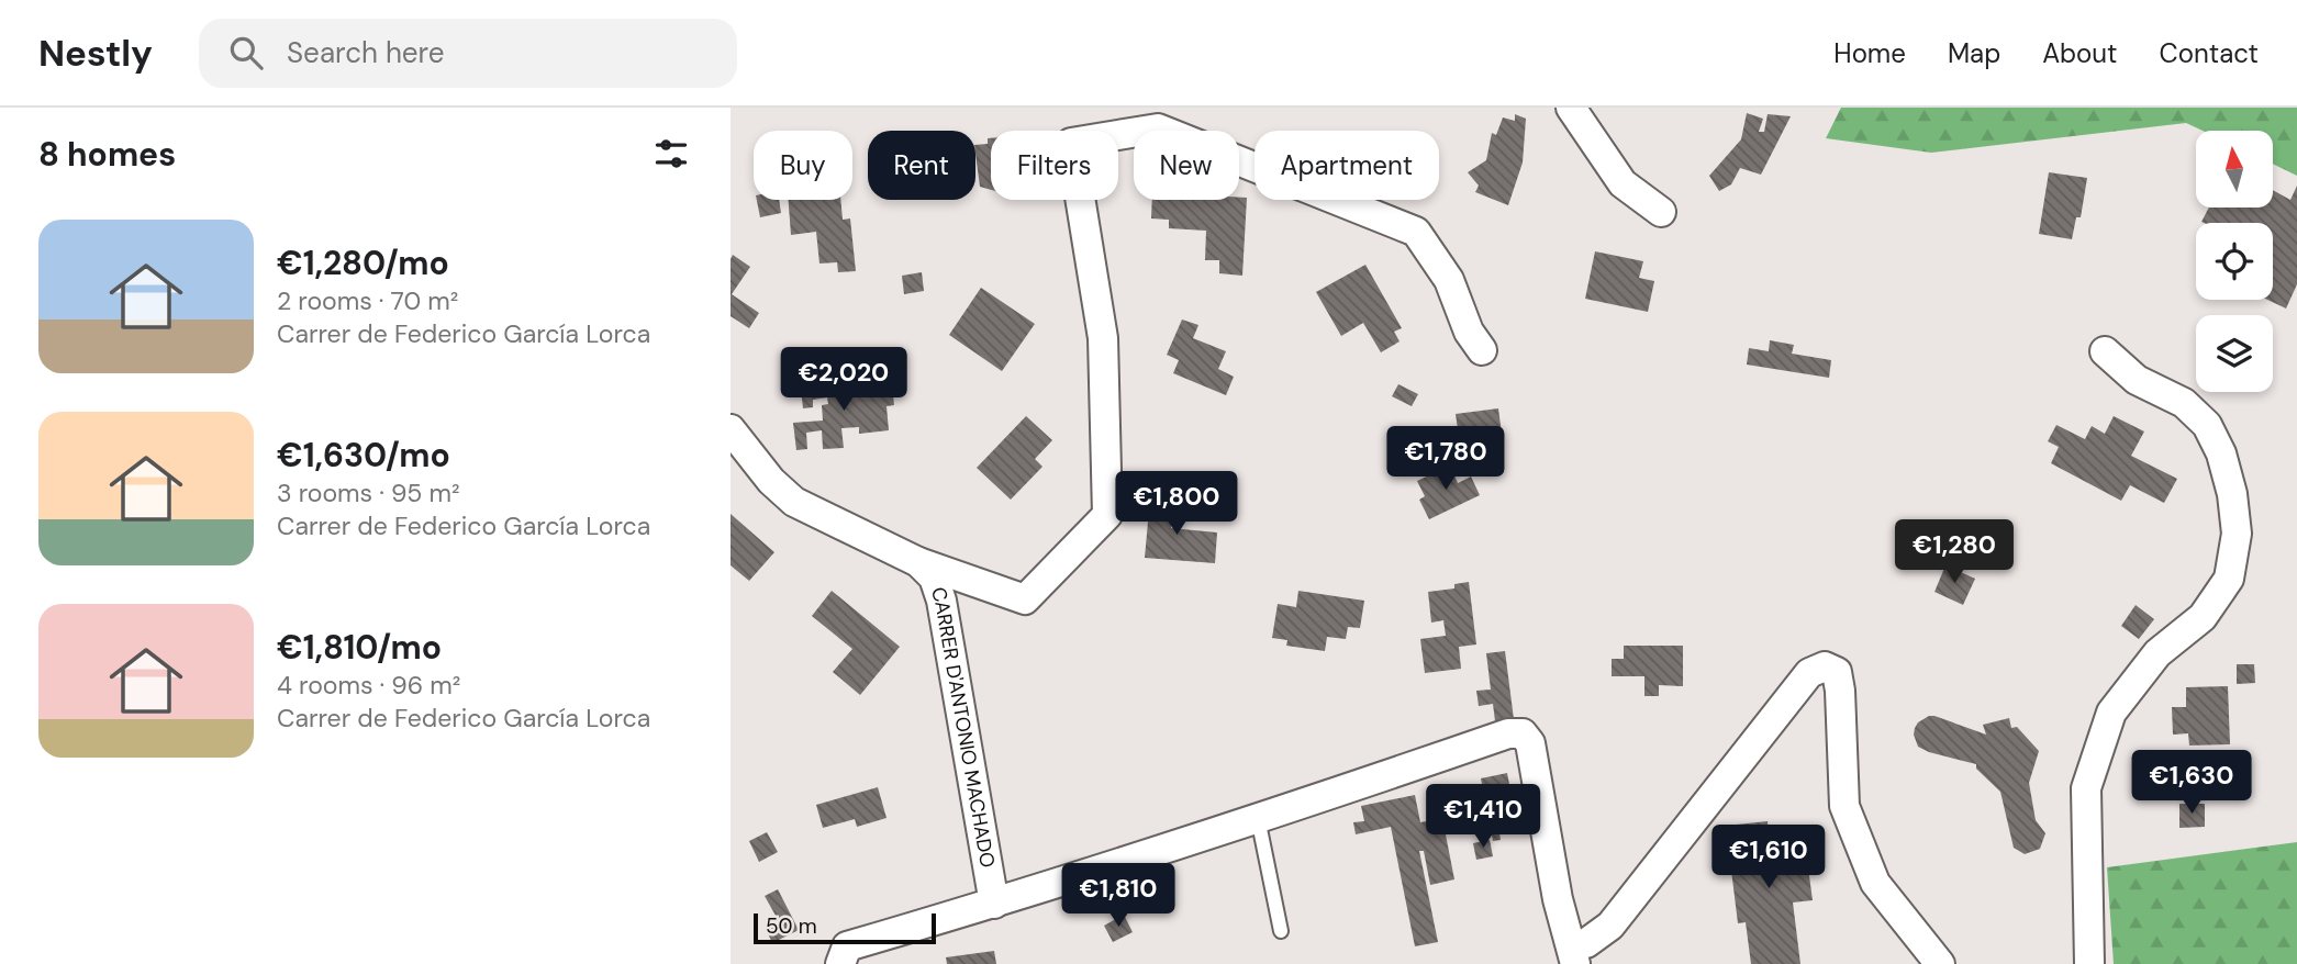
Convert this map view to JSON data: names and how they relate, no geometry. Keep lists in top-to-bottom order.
{
  "streets": {
    "street": ["CARRER D'ANTONIO MACHADO"]
  },
  "scale_bar": "50 m",
  "north": "top",
  "page": {
    "header": "Nestly",
    "search": "Search here",
    "nav": [
      "Home",
      "Map",
      "About",
      "Contact"
    ],
    "heading": "8 homes",
    "chip": [
      "Buy",
      "Rent",
      "Filters",
      "New",
      "Apartment"
    ],
    "list": [
      {
        "name": "€1,280/mo",
        "note": "2 rooms · 70 m² · Carrer de Federico García Lorca"
      },
      {
        "name": "€1,630/mo",
        "note": "3 rooms · 95 m² · Carrer de Federico García Lorca"
      },
      {
        "name": "€1,810/mo",
        "note": "4 rooms · 96 m² · Carrer de Federico García Lorca"
      }
    ],
    "price": [
      "€2,020",
      "€1,780",
      "€1,800",
      "€1,280",
      "€1,630",
      "€1,410",
      "€1,610",
      "€1,810"
    ],
    "scale": "50 m"
  }
}
